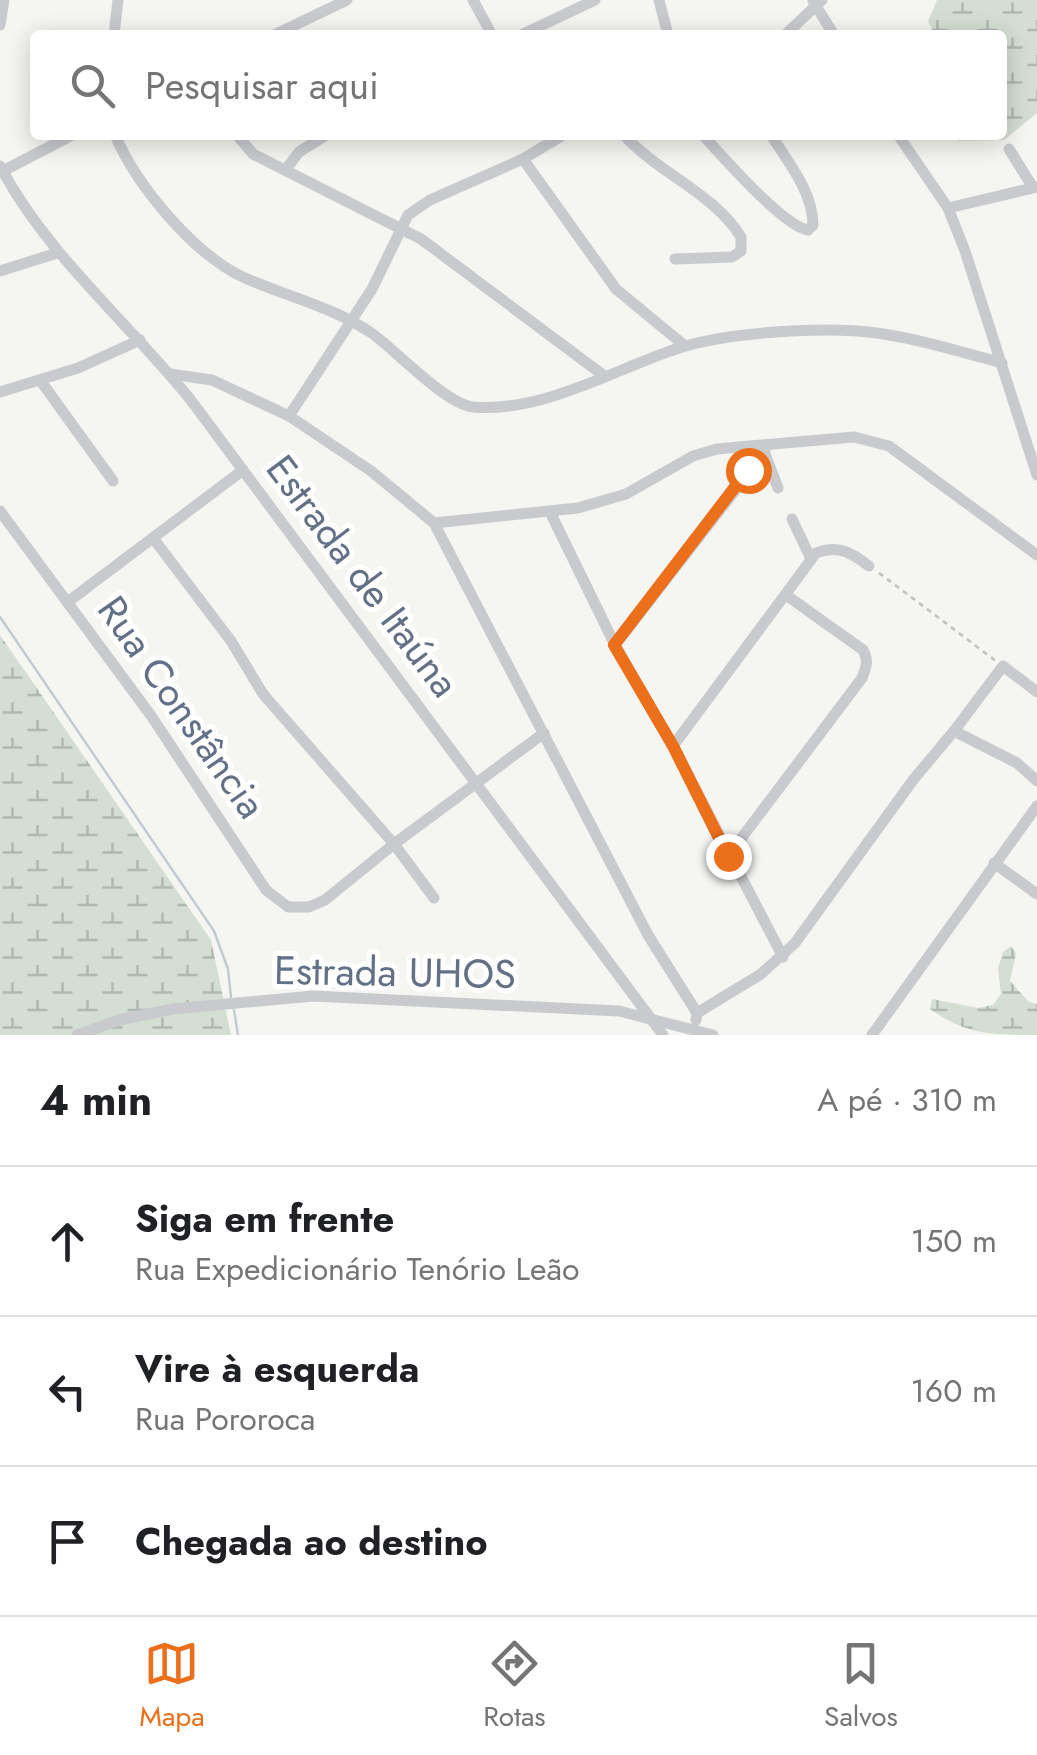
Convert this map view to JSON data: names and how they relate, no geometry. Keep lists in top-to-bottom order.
{
  "streets": {
    "street": ["Estrada de Itaúna", "Rua Constância", "Estrada UHOS"]
  },
  "crossings": [
    ["Estrada de Itaúna", "Estrada UHOS"]
  ],
  "page": {
    "search": "Pesquisar aqui",
    "heading": ["4 min", "A pé · 310 m"],
    "list": [
      ["Siga em frente", "Rua Expedicionário Tenório Leão", "150 m"],
      ["Vire à esquerda", "Rua Pororoca", "160 m"],
      "Chegada ao destino"
    ],
    "nav": ["Mapa", "Rotas", "Salvos"]
  }
}
